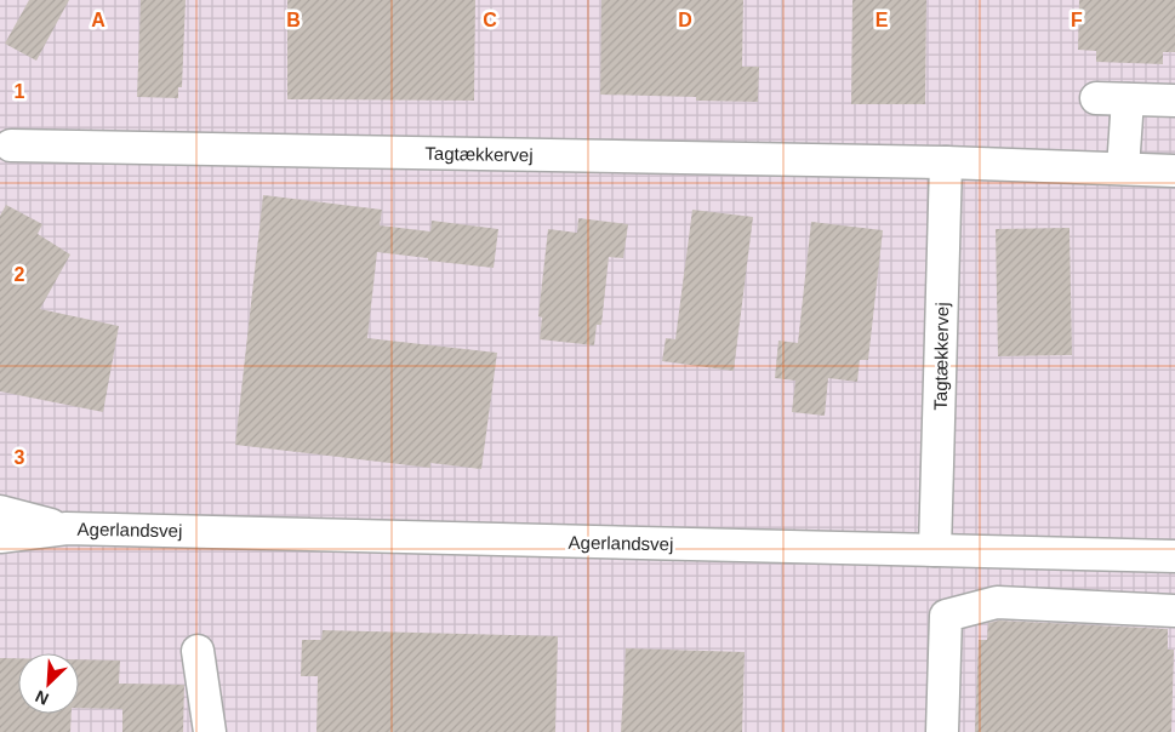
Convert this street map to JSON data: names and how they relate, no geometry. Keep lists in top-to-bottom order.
{
  "streets": {
    "street": ["Tagtækkervej", "Agerlandsvej"]
  },
  "crossings": [
    ["Tagtækkervej", "Agerlandsvej"]
  ],
  "north": "bottom left",
  "grid": {
    "columns": [
      "A",
      "B",
      "C",
      "D",
      "E",
      "F"
    ],
    "rows": ["1", "2", "3"]
  }
}
